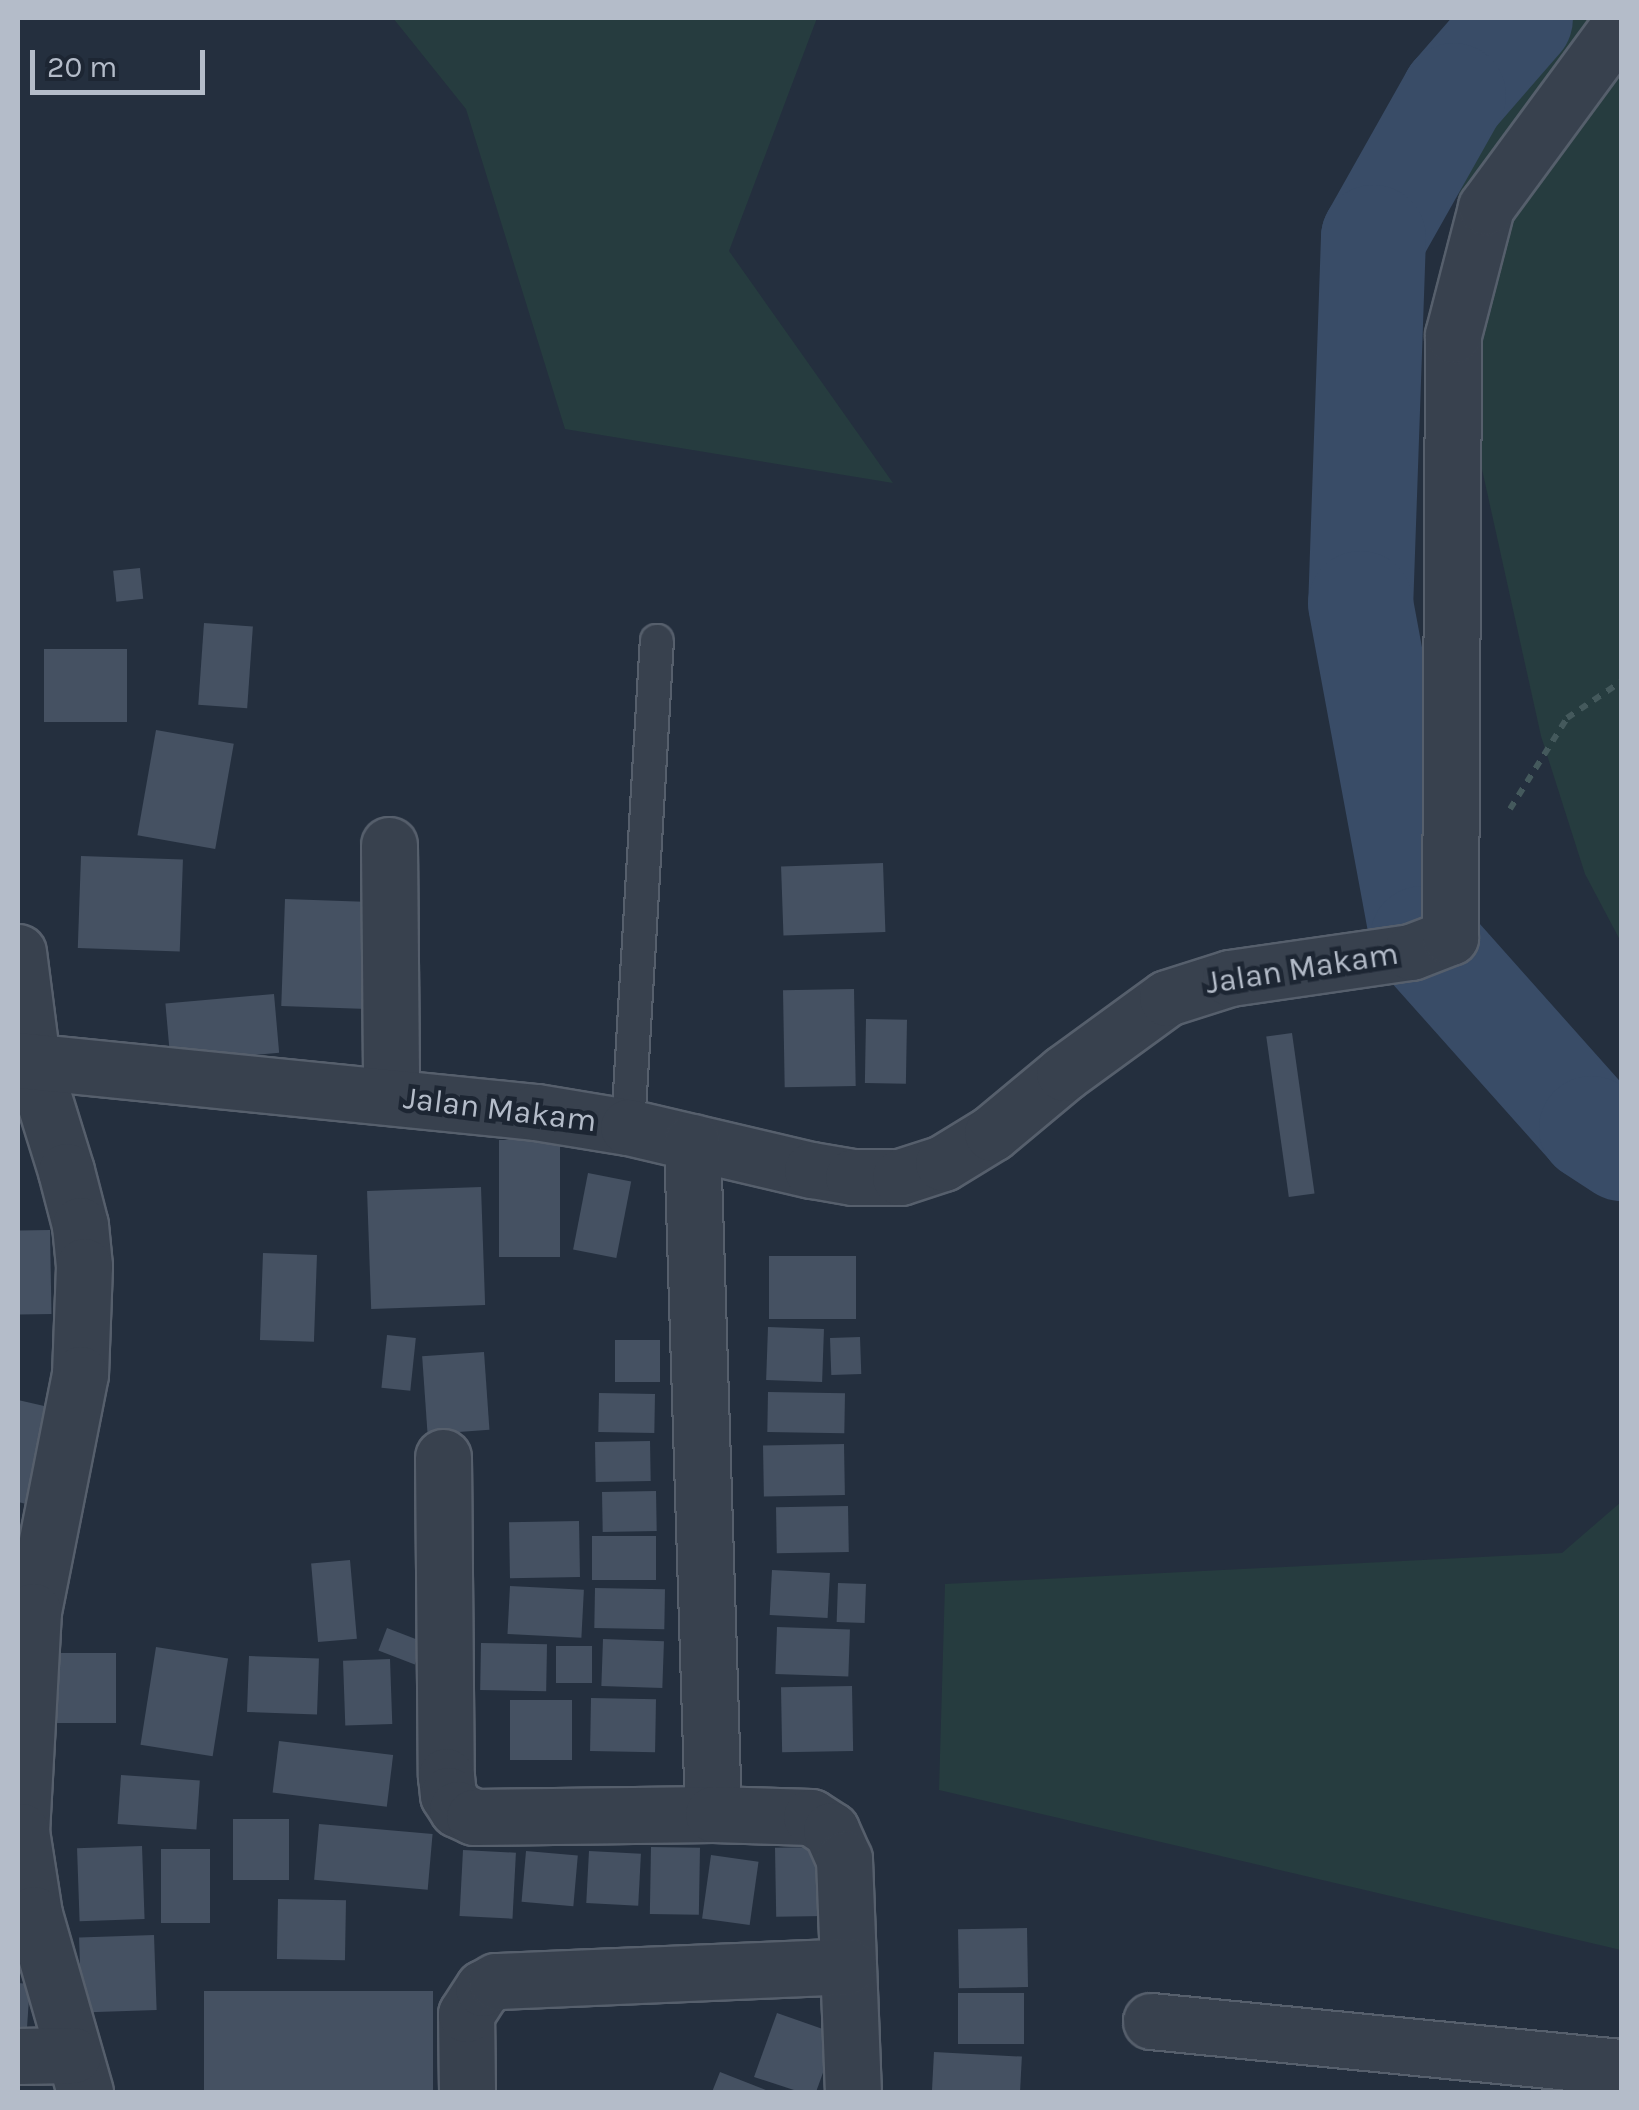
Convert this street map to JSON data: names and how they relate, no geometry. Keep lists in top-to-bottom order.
{
  "streets": {
    "street": ["Jalan Makam"]
  },
  "scale_bar": "20 m"
}
